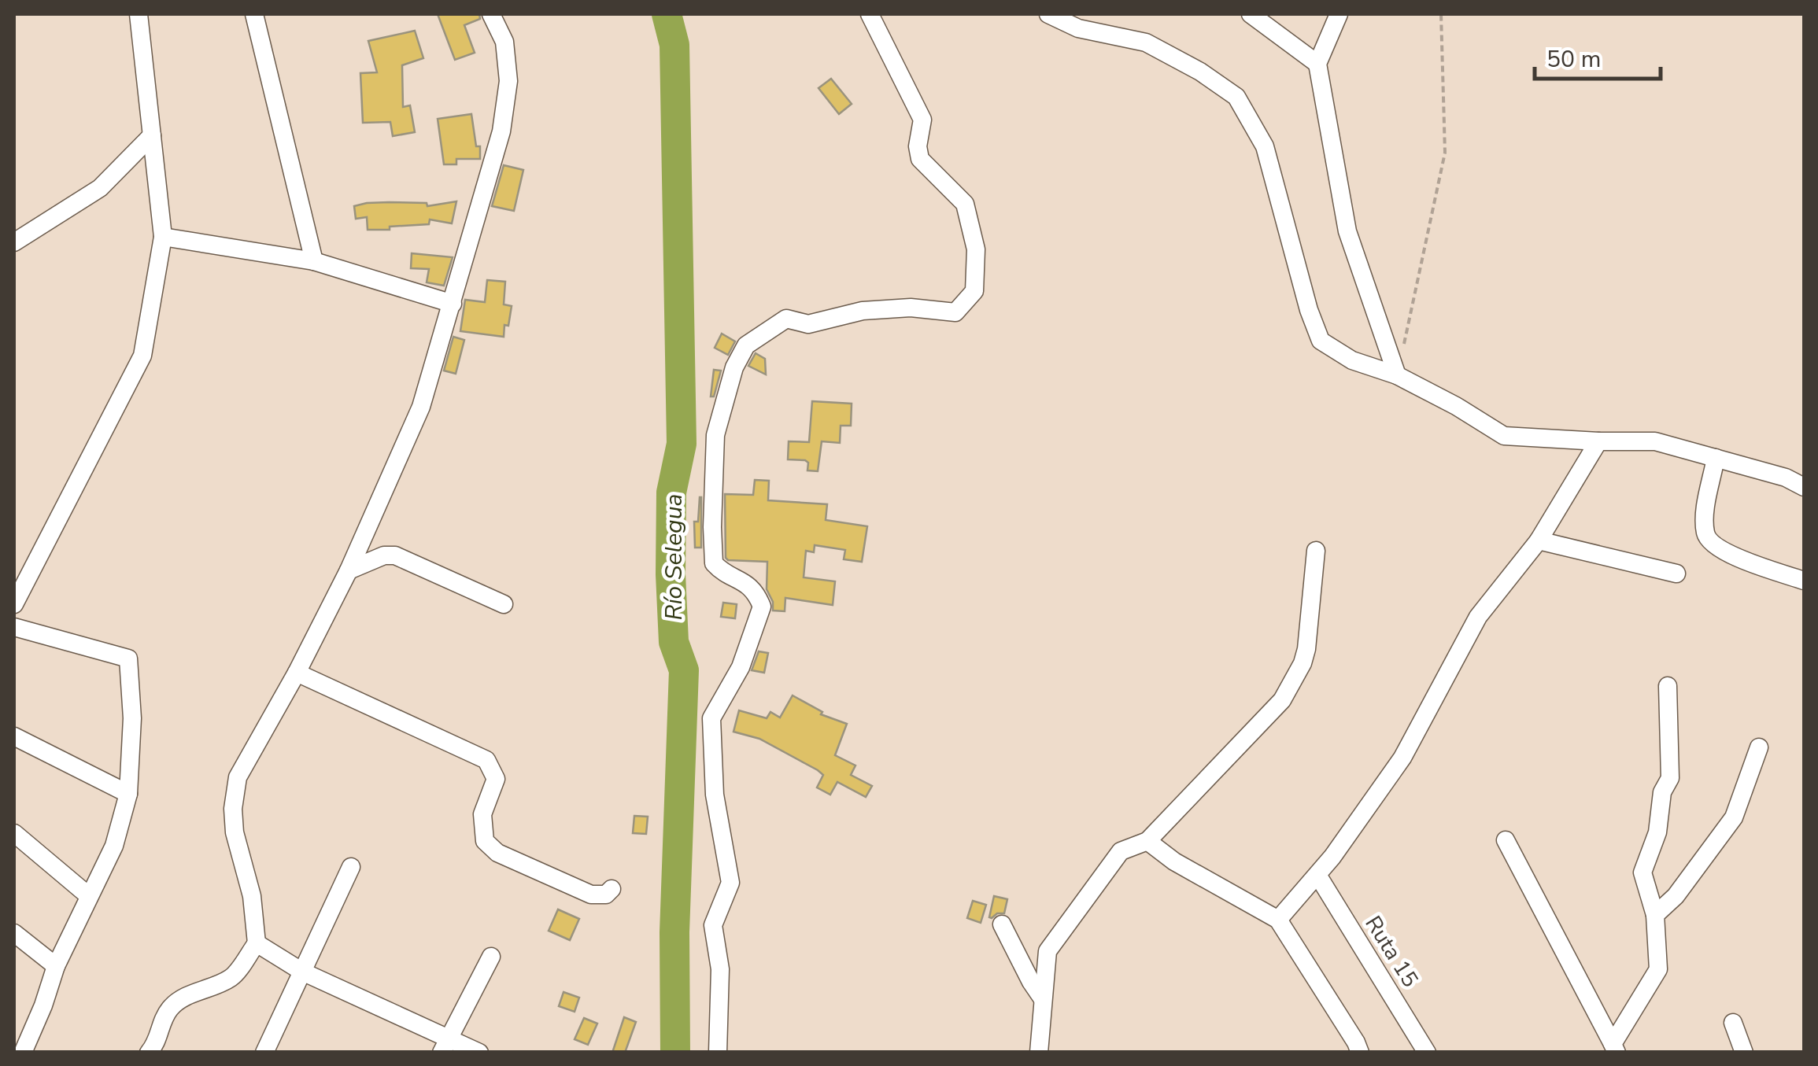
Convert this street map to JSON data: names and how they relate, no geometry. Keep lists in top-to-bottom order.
{
  "streets": {
    "street": ["Ruta 15"]
  },
  "water": ["Río Selegua"],
  "scale_bar": "50 m"
}
